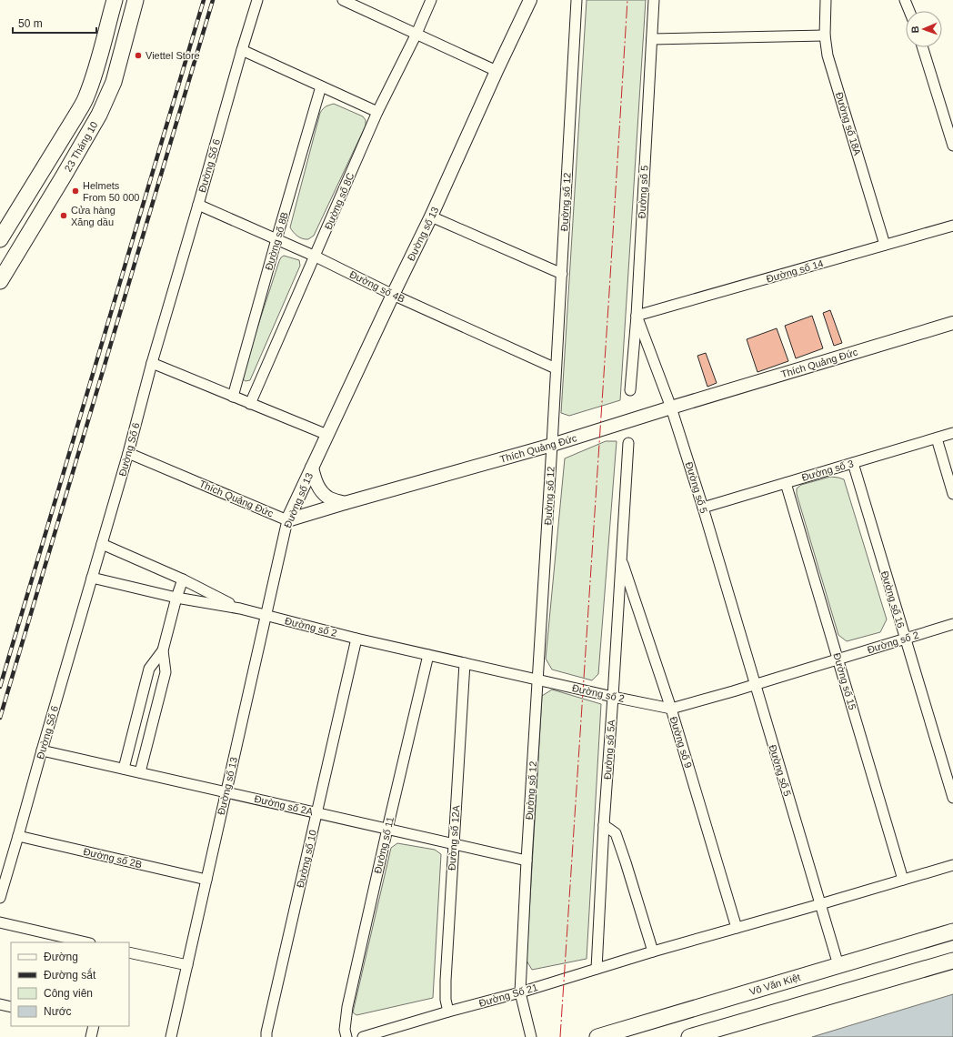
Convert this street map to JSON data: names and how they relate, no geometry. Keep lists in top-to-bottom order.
{
  "streets": {
    "main road": ["23 Tháng 10", "Võ Văn Kiệt"],
    "street": [
      "Đường số 18A",
      "Đường Số 6",
      "Đường số 5",
      "Đường số 8C",
      "Đường số 12",
      "Đường số 13",
      "Đường số 8B",
      "Đường số 14",
      "Đường số 4B",
      "Thích Quảng Đức",
      "Đường số 3",
      "Đường số 16",
      "Đường số 2",
      "Đường số 15",
      "Đường số 9",
      "Đường số 5A",
      "Đường số 2A",
      "Đường số 12A",
      "Đường số 11",
      "Đường số 2B",
      "Đường số 10",
      "Đường Số 21"
    ]
  },
  "crossings": [
    ["Đường số 18A", "Đường số 14"],
    ["Đường Số 6", "Đường số 4B"],
    ["Đường Số 6", "Thích Quảng Đức"],
    ["Đường Số 6", "Đường số 2"],
    ["Đường Số 6", "Đường số 2A"],
    ["Đường Số 6", "Đường số 2B"],
    ["Đường số 5", "Đường số 14"],
    ["Đường số 5", "Thích Quảng Đức"],
    ["Đường số 5", "Đường số 3"],
    ["Đường số 5", "Đường số 2"],
    ["Đường số 5", "Võ Văn Kiệt"],
    ["Đường số 5", "Đường Số 21"],
    ["Đường số 8C", "Đường số 4B"],
    ["Đường số 12", "Đường số 4B"],
    ["Đường số 12", "Thích Quảng Đức"],
    ["Đường số 12", "Đường số 2"],
    ["Đường số 12", "Đường số 2A"],
    ["Đường số 12", "Đường Số 21"],
    ["Đường số 13", "Đường số 4B"],
    ["Đường số 13", "Thích Quảng Đức"],
    ["Đường số 13", "Đường số 2"],
    ["Đường số 13", "Đường số 2A"],
    ["Đường số 13", "Đường số 2B"],
    ["Đường số 8B", "Đường số 4B"],
    ["Đường số 3", "Đường số 16"],
    ["Đường số 3", "Đường số 15"],
    ["Đường số 16", "Đường số 2"],
    ["Đường số 2", "Đường số 15"],
    ["Đường số 2", "Đường số 9"],
    ["Đường số 2", "Đường số 5A"],
    ["Đường số 2", "Đường số 12A"],
    ["Đường số 2", "Đường số 11"],
    ["Đường số 2", "Đường số 10"],
    ["Đường số 15", "Đường Số 21"],
    ["Đường số 9", "Đường số 5A"],
    ["Đường số 9", "Đường Số 21"],
    ["Đường số 5A", "Đường Số 21"],
    ["Đường số 2A", "Đường số 12A"],
    ["Đường số 2A", "Đường số 11"],
    ["Đường số 2A", "Đường số 10"],
    ["Đường số 12A", "Đường Số 21"]
  ],
  "places": ["Viettel Store", "Helmets From 50 000", "Cửa hàng Xăng dầu"],
  "legend": [
    "Đường",
    "Đường sắt",
    "Công viên",
    "Nước"
  ],
  "scale_bar": "50 m",
  "north": "left"
}
